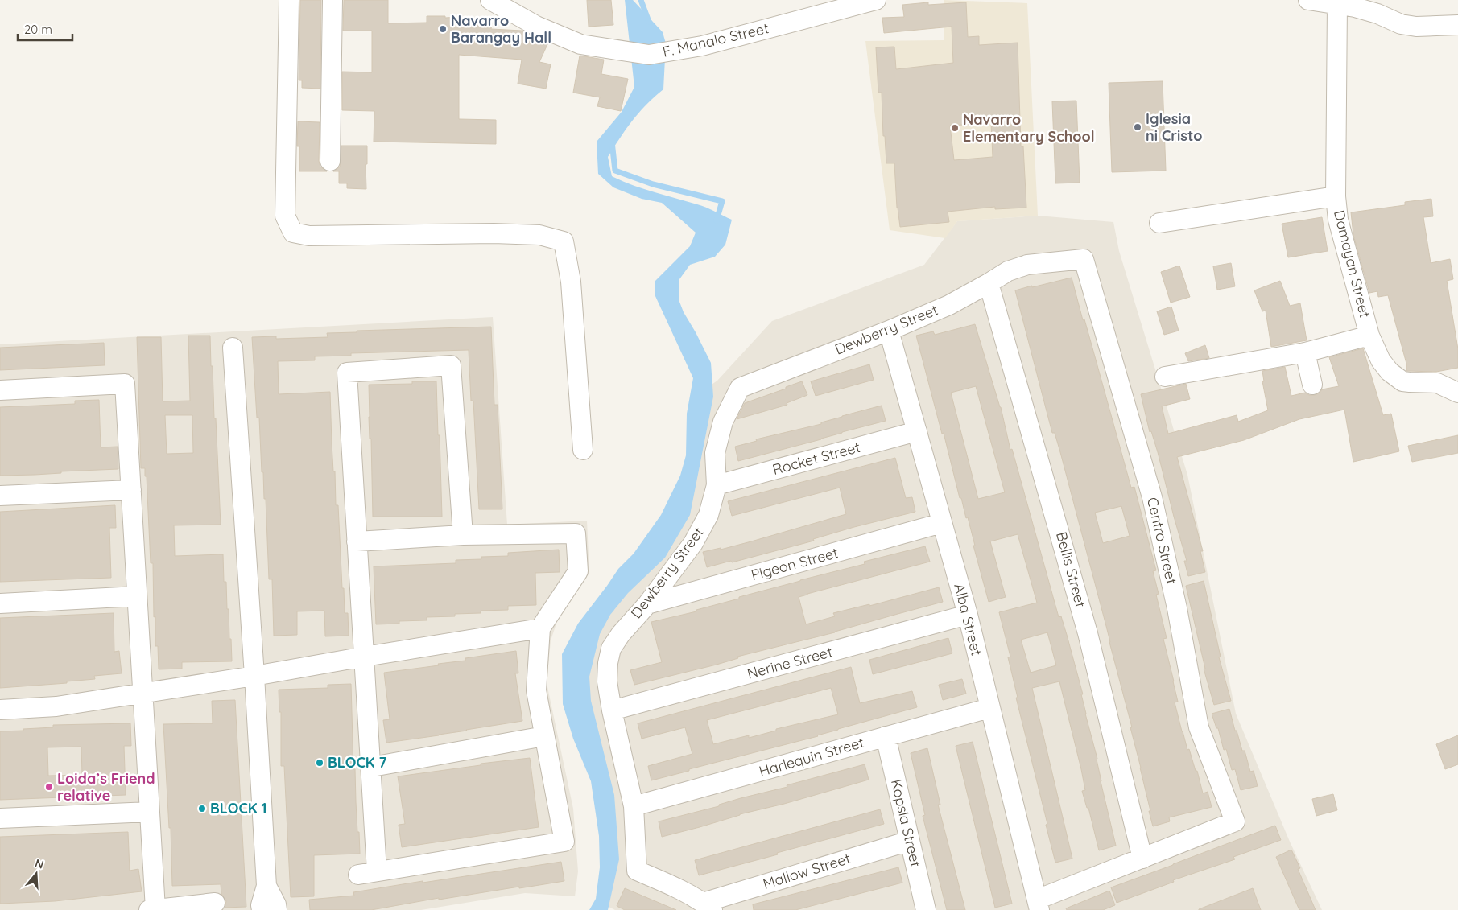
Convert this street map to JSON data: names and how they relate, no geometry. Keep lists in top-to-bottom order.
{
  "streets": {
    "street": [
      "F. Manalo Street",
      "Damayan Street",
      "Dewberry Street",
      "Rocket Street",
      "Centro Street",
      "Pigeon Street",
      "Bellis Street",
      "Alba Street",
      "Nerine Street",
      "Harlequin Street",
      "Kopsia Street",
      "Mallow Street"
    ]
  },
  "crossings": [
    ["Dewberry Street", "Rocket Street"],
    ["Dewberry Street", "Centro Street"],
    ["Dewberry Street", "Pigeon Street"],
    ["Dewberry Street", "Bellis Street"],
    ["Dewberry Street", "Alba Street"],
    ["Dewberry Street", "Nerine Street"],
    ["Dewberry Street", "Harlequin Street"],
    ["Dewberry Street", "Mallow Street"],
    ["Rocket Street", "Alba Street"],
    ["Centro Street", "Bellis Street"],
    ["Pigeon Street", "Alba Street"],
    ["Alba Street", "Nerine Street"],
    ["Alba Street", "Harlequin Street"],
    ["Harlequin Street", "Kopsia Street"],
    ["Kopsia Street", "Mallow Street"]
  ],
  "places": [
    "Navarro Barangay Hall",
    "Iglesia ni Cristo",
    "Navarro Elementary School",
    "BLOCK 7",
    "Loida’s Friend relative",
    "BLOCK 1"
  ],
  "scale_bar": "20 m",
  "north": "top"
}
